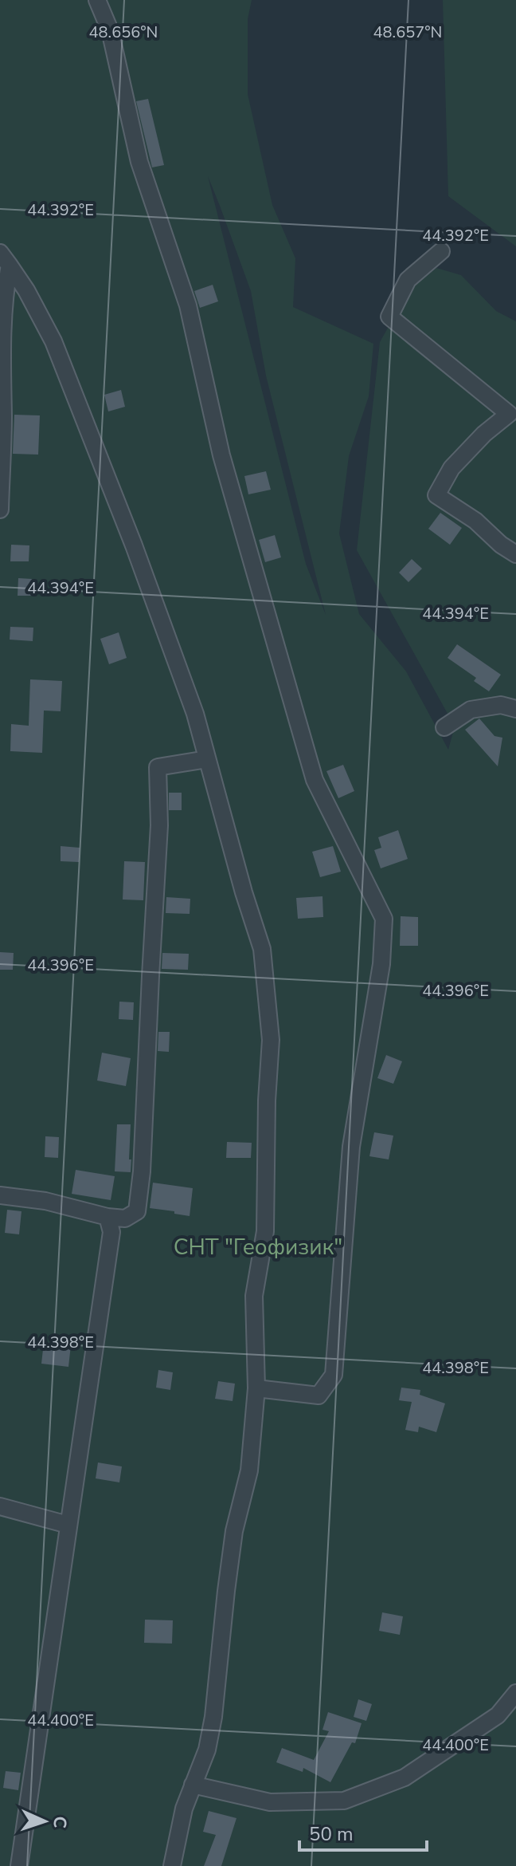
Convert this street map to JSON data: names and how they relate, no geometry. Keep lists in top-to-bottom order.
{
  "parks": ["СНТ \"Геофизик\""],
  "scale_bar": "50 m",
  "north": "right",
  "coordinates": [
    "48.656°N",
    "48.657°N",
    "44.392°E",
    "44.394°E",
    "44.396°E",
    "44.398°E",
    "44.400°E"
  ]
}
